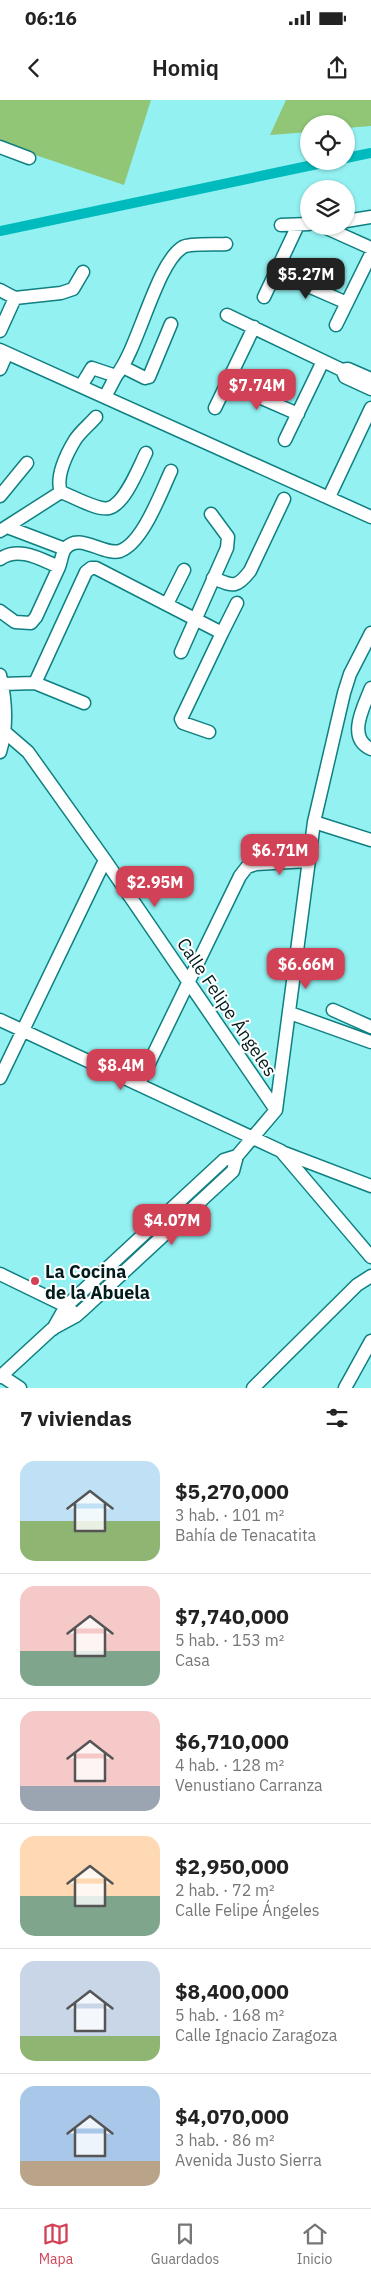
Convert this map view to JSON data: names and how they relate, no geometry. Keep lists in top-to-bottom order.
{
  "streets": {
    "street": ["Calle Felipe Ángeles"]
  },
  "places": ["La Cocina de la Abuela"],
  "page": {
    "status": "06:16",
    "header": "Homiq",
    "price": [
      "$5.27M",
      "$7.74M",
      "$6.71M",
      "$2.95M",
      "$6.66M",
      "$8.4M",
      "$4.07M"
    ],
    "heading": "7 viviendas",
    "list": [
      {
        "name": "$5,270,000",
        "note": "3 hab. · 101 m² · Bahía de Tenacatita"
      },
      {
        "name": "$7,740,000",
        "note": "5 hab. · 153 m² · Casa"
      },
      {
        "name": "$6,710,000",
        "note": "4 hab. · 128 m² · Venustiano Carranza"
      },
      {
        "name": "$2,950,000",
        "note": "2 hab. · 72 m² · Calle Felipe Ángeles"
      },
      {
        "name": "$8,400,000",
        "note": "5 hab. · 168 m² · Calle Ignacio Zaragoza"
      },
      {
        "name": "$4,070,000",
        "note": "3 hab. · 86 m² · Avenida Justo Sierra"
      }
    ],
    "tabs": ["Mapa", "Guardados", "Inicio"]
  }
}
